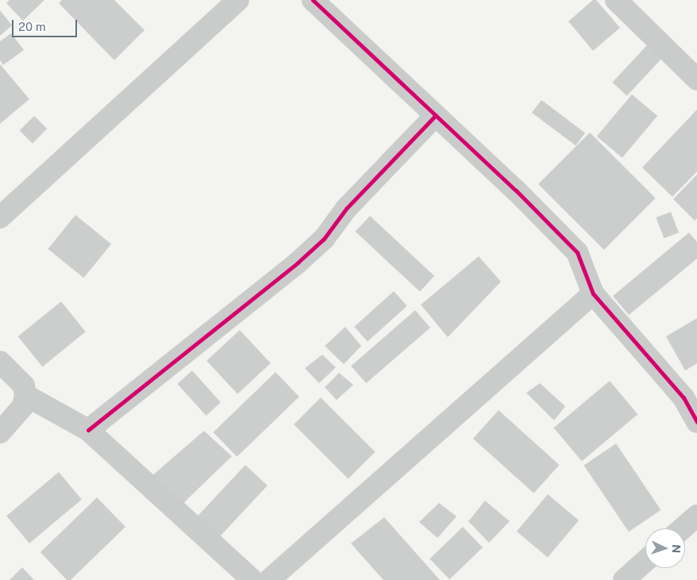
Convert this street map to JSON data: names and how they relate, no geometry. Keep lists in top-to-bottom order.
{
  "scale_bar": "20 m",
  "north": "right"
}
